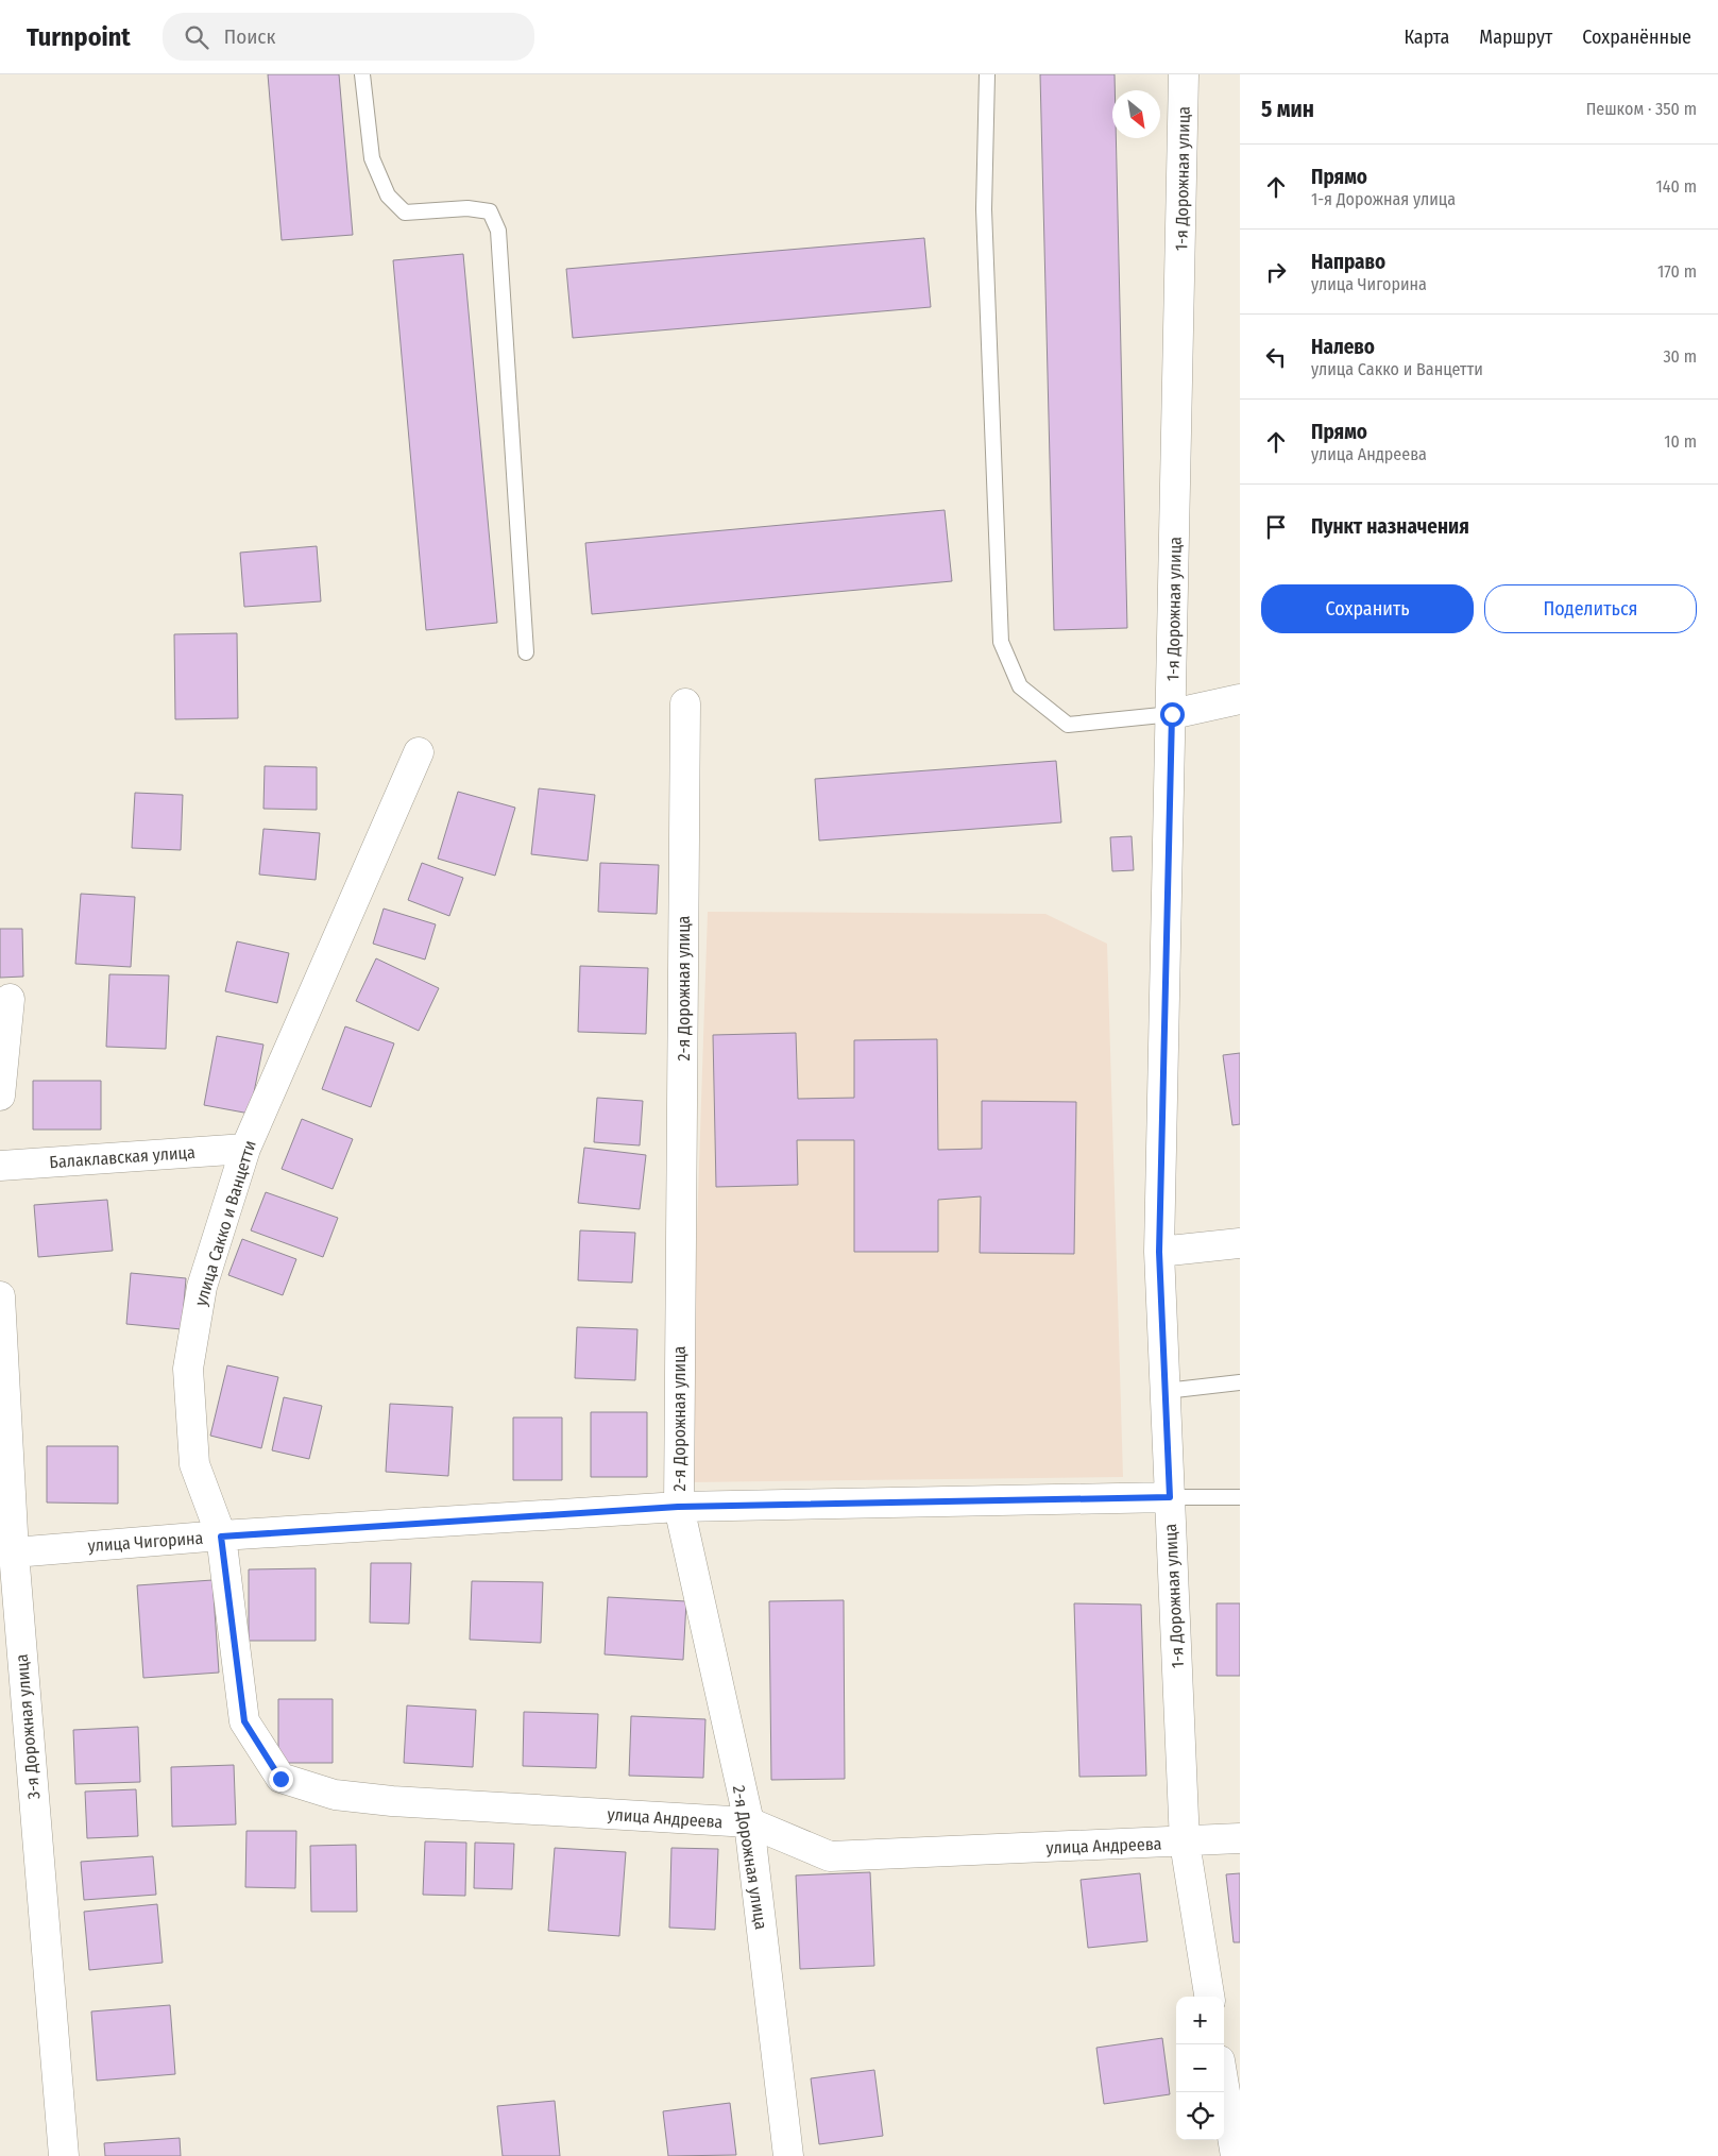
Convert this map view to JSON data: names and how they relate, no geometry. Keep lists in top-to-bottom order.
{
  "streets": {
    "street": [
      "1-я Дорожная улица",
      "2-я Дорожная улица",
      "Балаклавская улица",
      "улица Сакко и Ванцетти",
      "улица Чигорина",
      "3-я Дорожная улица",
      "улица Андреева"
    ]
  },
  "crossings": [
    ["1-я Дорожная улица", "улица Чигорина"],
    ["1-я Дорожная улица", "улица Андреева"],
    ["2-я Дорожная улица", "улица Чигорина"],
    ["2-я Дорожная улица", "улица Андреева"],
    ["Балаклавская улица", "улица Сакко и Ванцетти"],
    ["улица Сакко и Ванцетти", "улица Чигорина"],
    ["улица Сакко и Ванцетти", "улица Андреева"],
    ["улица Чигорина", "3-я Дорожная улица"]
  ],
  "north": "bottom right",
  "page": {
    "header": "Turnpoint",
    "search": "Поиск",
    "nav": ["Карта", "Маршрут", "Сохранённые"],
    "heading": ["5 мин", "Пешком · 350 m"],
    "list": [
      ["Прямо", "1-я Дорожная улица", "140 m"],
      ["Направо", "улица Чигорина", "170 m"],
      ["Налево", "улица Сакко и Ванцетти", "30 m"],
      ["Прямо", "улица Андреева", "10 m"],
      "Пункт назначения"
    ],
    "buttons": ["Сохранить", "Поделиться"],
    "map_buttons": ["+", "−"]
  }
}
